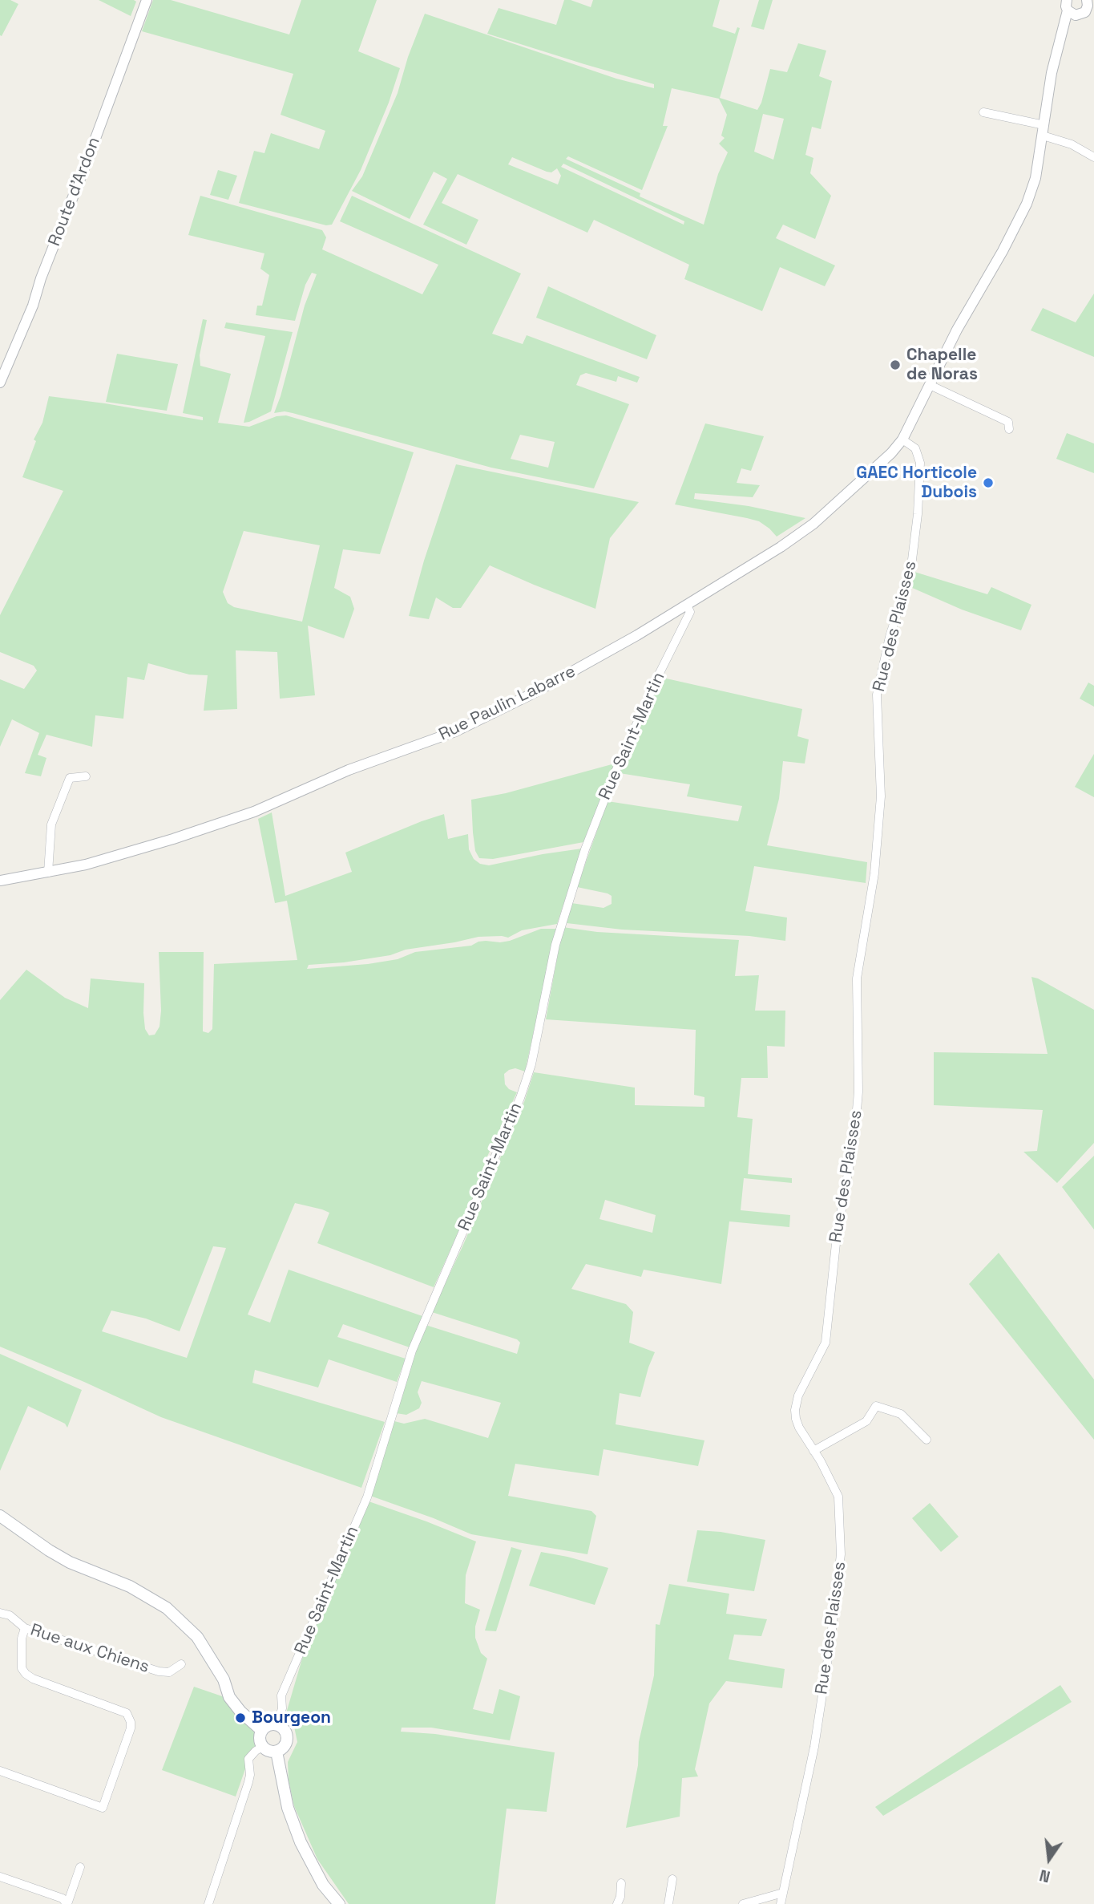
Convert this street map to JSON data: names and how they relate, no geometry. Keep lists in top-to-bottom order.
{
  "streets": {
    "street": [
      "Route d'Ardon",
      "Rue des Plaisses",
      "Rue Paulin Labarre",
      "Rue Saint-Martin",
      "Rue aux Chiens"
    ]
  },
  "crossings": [
    ["Rue des Plaisses", "Rue Paulin Labarre"],
    ["Rue Paulin Labarre", "Rue Saint-Martin"]
  ],
  "places": ["Chapelle de Noras", "GAEC Horticole Dubois", "Bourgeon"],
  "north": "bottom"
}
